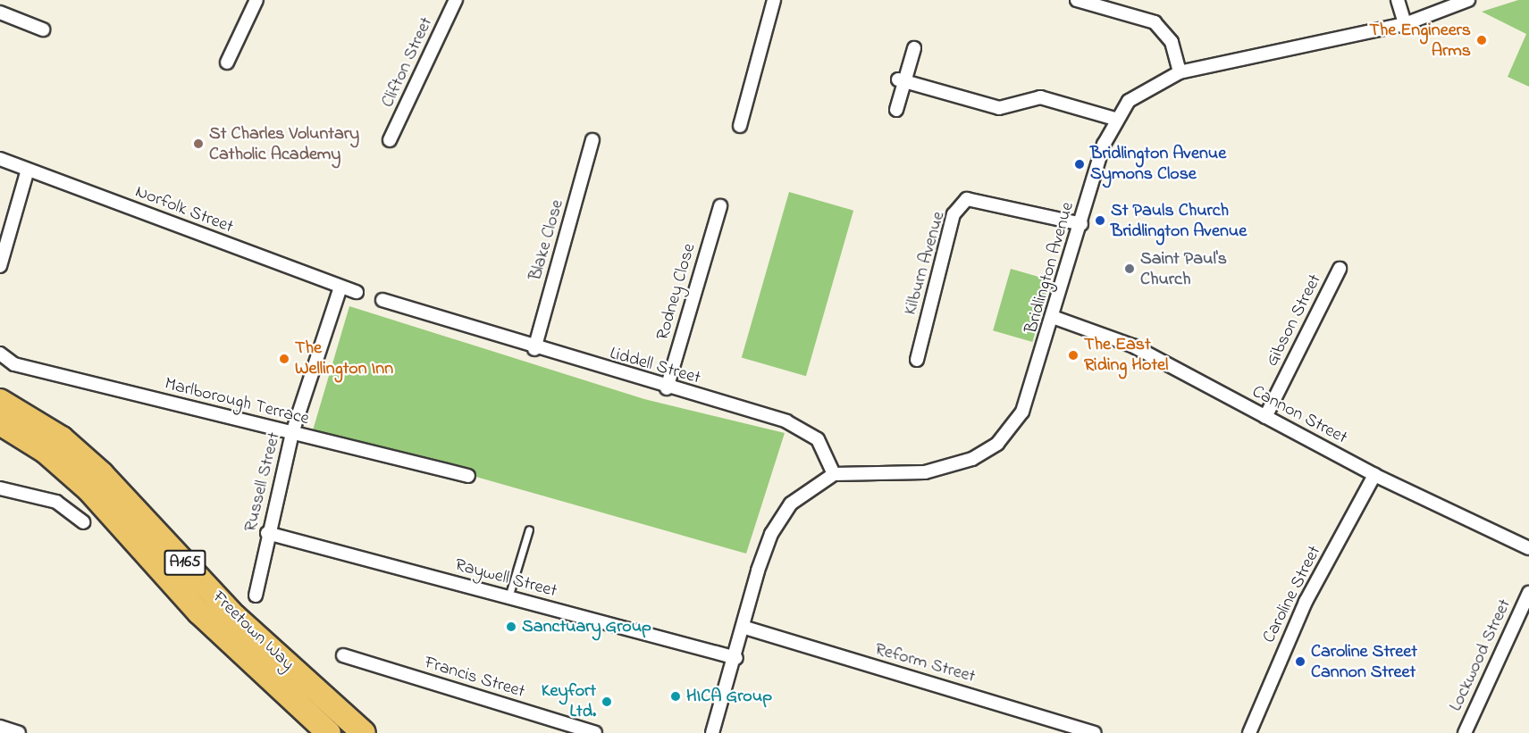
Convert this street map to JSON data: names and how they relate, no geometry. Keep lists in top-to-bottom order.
{
  "streets": {
    "highway": ["A165", "Freetown Way"],
    "street": [
      "Clifton Street",
      "Norfolk Street",
      "Blake Close",
      "Kilburn Avenue",
      "Bridlington Avenue",
      "Rodney Close",
      "Gibson Street",
      "Liddell Street",
      "Marlborough Terrace",
      "Cannon Street",
      "Russell Street",
      "Raywell Street",
      "Caroline Street",
      "Lockwood Street",
      "Reform Street",
      "Francis Street"
    ]
  },
  "crossings": [
    ["Norfolk Street", "Russell Street"],
    ["Blake Close", "Liddell Street"],
    ["Kilburn Avenue", "Bridlington Avenue"],
    ["Bridlington Avenue", "Liddell Street"],
    ["Bridlington Avenue", "Cannon Street"],
    ["Rodney Close", "Liddell Street"],
    ["Gibson Street", "Cannon Street"],
    ["Marlborough Terrace", "Russell Street"],
    ["Cannon Street", "Caroline Street"],
    ["Russell Street", "Raywell Street"]
  ],
  "places": [
    "The Engineers Arms",
    "St Charles Voluntary Catholic Academy",
    "Bridlington Avenue Symons Close",
    "St Pauls Church Bridlington Avenue",
    "Saint Paul's Church",
    "The East Riding Hotel",
    "The Wellington Inn",
    "Sanctuary Group",
    "Caroline Street Cannon Street",
    "HICA Group",
    "Keyfort Ltd."
  ]
}
